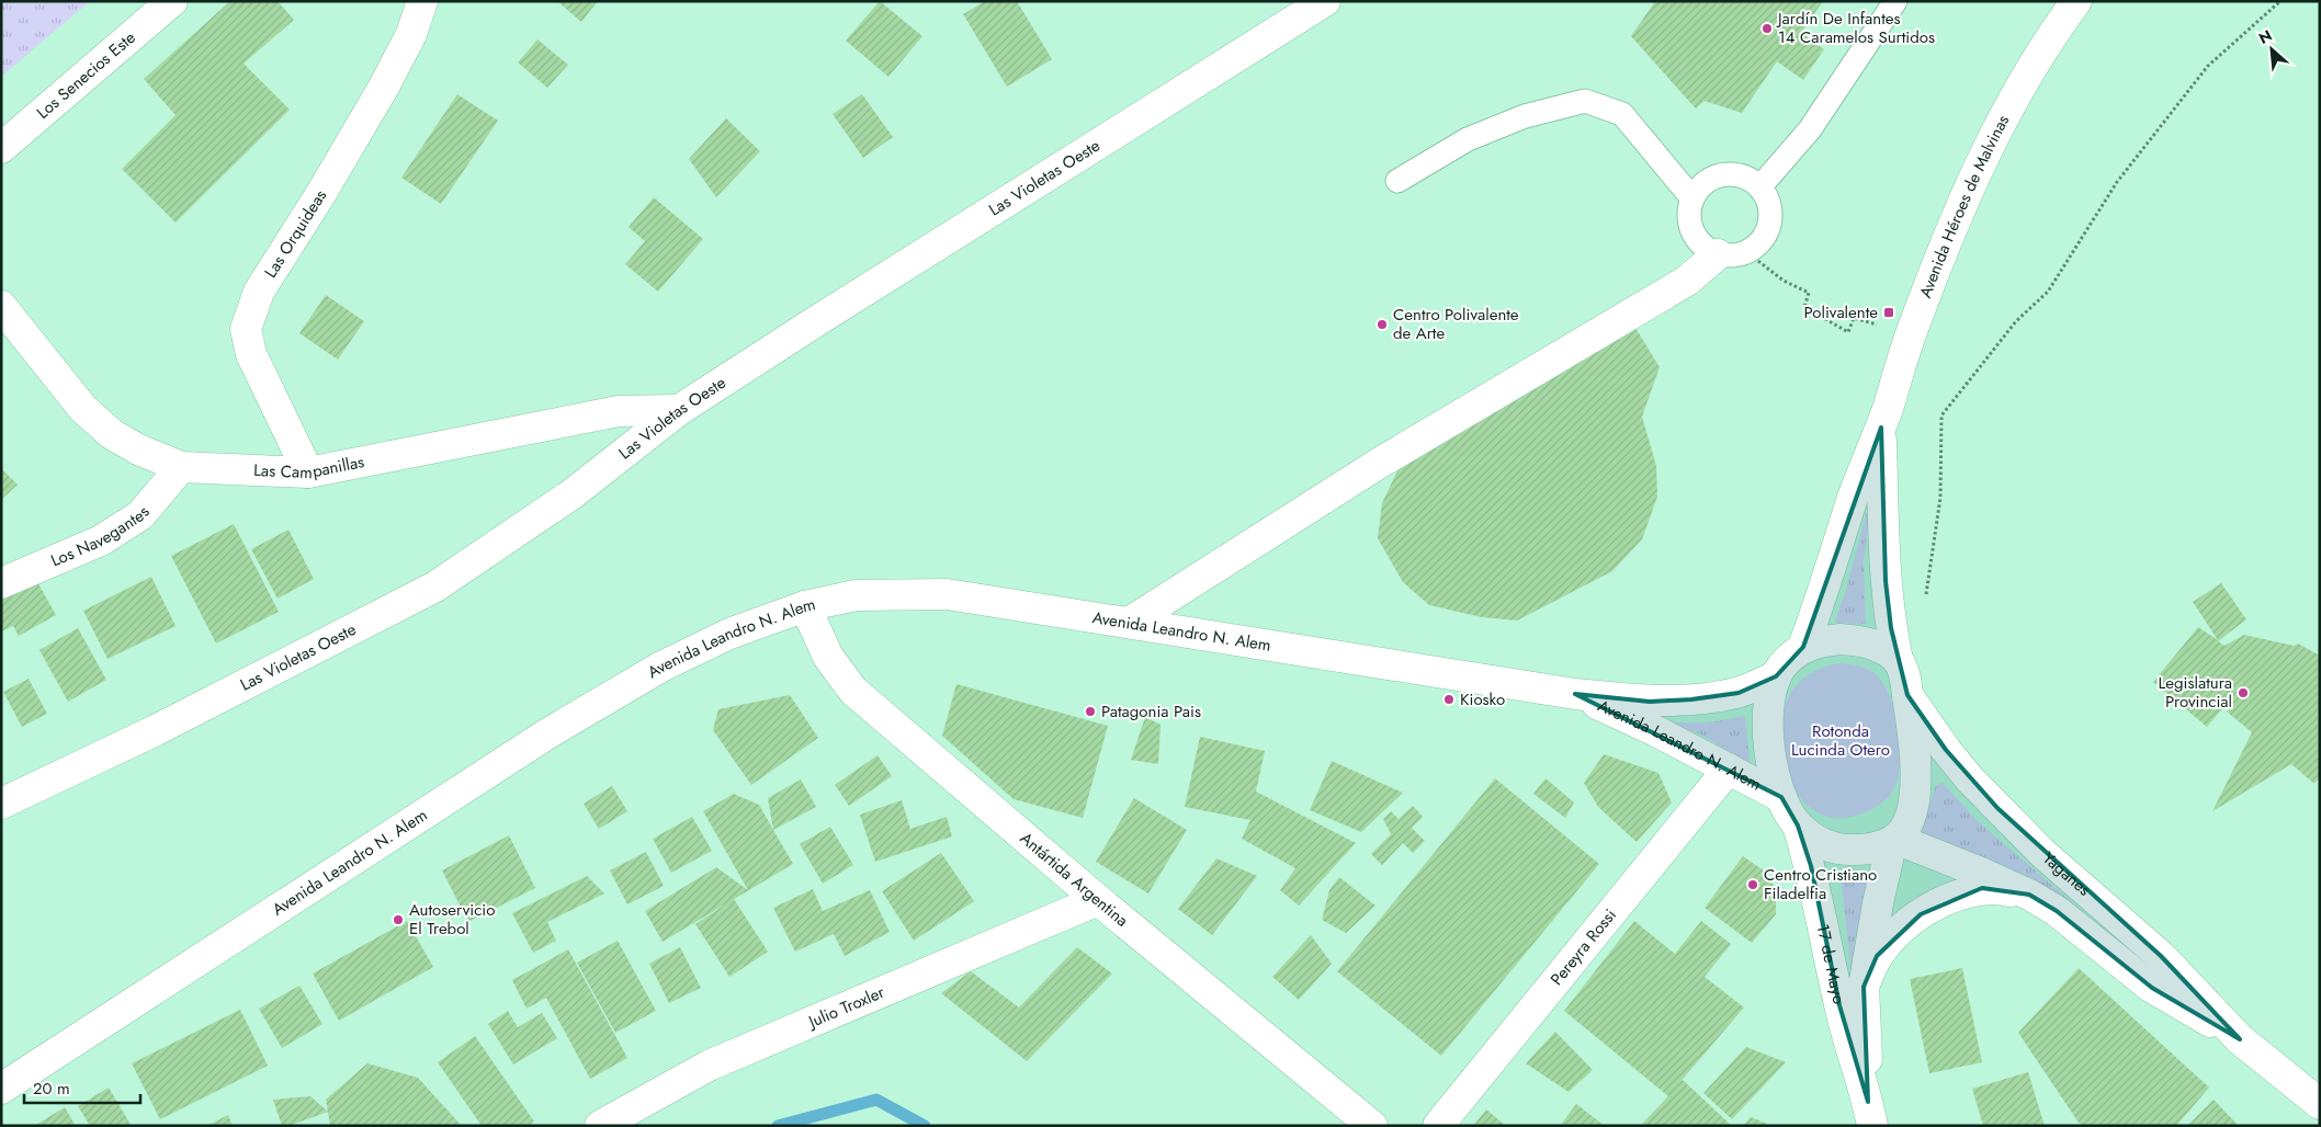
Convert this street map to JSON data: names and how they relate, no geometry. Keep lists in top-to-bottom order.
{
  "streets": {
    "main road": [
      "Los Senecios Este",
      "Las Violetas Oeste",
      "Avenida Héroes de Malvinas",
      "Las Orquideas",
      "Las Campanillas",
      "Los Navegantes",
      "Avenida Leandro N. Alem",
      "Yaganes",
      "Antártida Argentina",
      "Pereyra Rossi",
      "17 de Mayo",
      "Julio Troxler"
    ]
  },
  "crossings": [
    ["Las Violetas Oeste", "Las Campanillas"],
    ["Avenida Héroes de Malvinas", "Avenida Leandro N. Alem"],
    ["Avenida Héroes de Malvinas", "Yaganes"],
    ["Avenida Héroes de Malvinas", "17 de Mayo"],
    ["Las Orquideas", "Las Campanillas"],
    ["Las Campanillas", "Los Navegantes"],
    ["Avenida Leandro N. Alem", "Yaganes"],
    ["Avenida Leandro N. Alem", "Antártida Argentina"],
    ["Avenida Leandro N. Alem", "Pereyra Rossi"],
    ["Avenida Leandro N. Alem", "17 de Mayo"],
    ["Yaganes", "17 de Mayo"],
    ["Antártida Argentina", "Julio Troxler"]
  ],
  "parks": ["Rotonda Lucinda Otero"],
  "places": {
    "other": [
      "Jardín De Infantes 14 Caramelos Surtidos",
      "Centro Polivalente de Arte",
      "Legislatura Provincial",
      "Kiosko",
      "Patagonia Pais",
      "Centro Cristiano Filadelfia",
      "Autoservicio El Trebol"
    ],
    "transit": ["Polivalente"]
  },
  "scale_bar": "20 m",
  "north": "top left"
}
